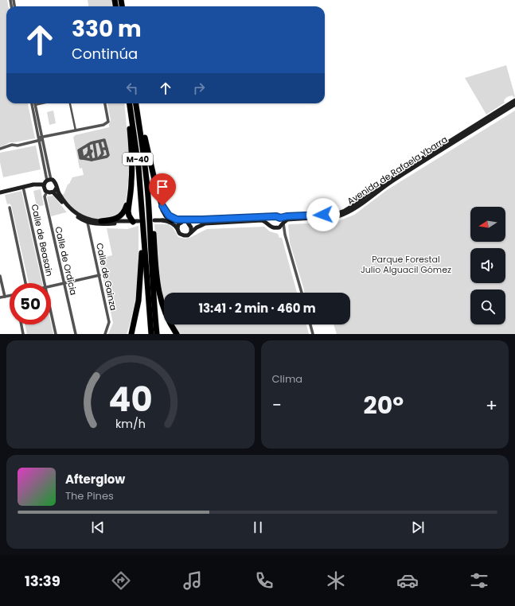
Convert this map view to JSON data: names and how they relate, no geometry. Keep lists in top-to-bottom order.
{
  "streets": {
    "highway": ["M-40"],
    "main road": ["Avenida de Rafaela Ybarra"],
    "street": ["Calle de Beasain", "Calle de Ordicia", "Calle de Gainza"]
  },
  "parks": ["Parque Forestal Julio Alguacil Gómez"],
  "north": "left",
  "page": {
    "turn": ["330 m", "Continúa"],
    "limit": "50",
    "trip": "13:41 · 2 min · 460 m",
    "tile": "Clima",
    "heat": ["−", "20°", "+"],
    "song": ["Afterglow", "The Pines"],
    "tabs": "13:39",
    "gauge": ["40", "km/h"]
  }
}
